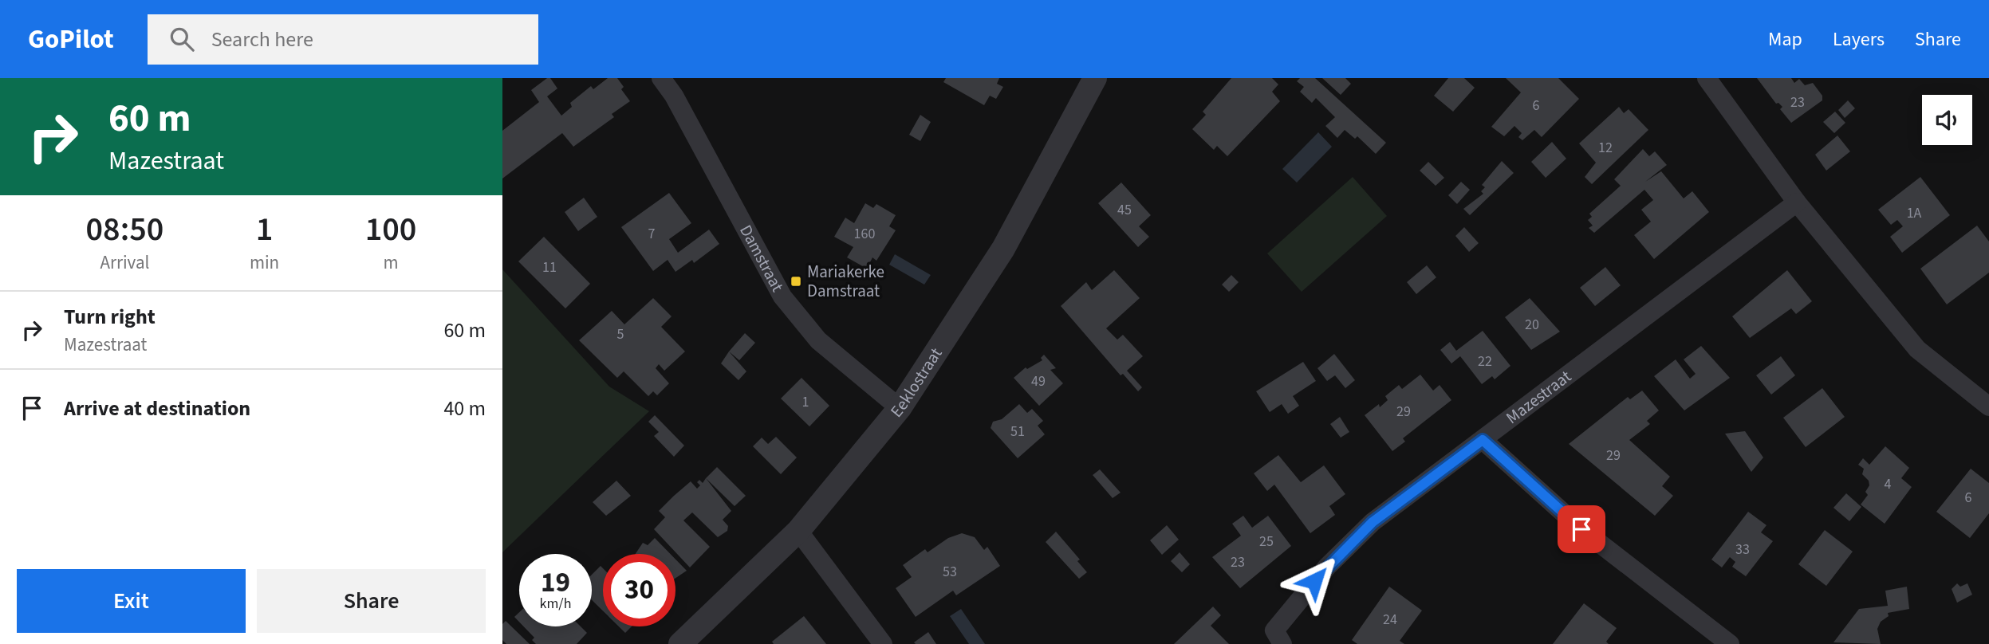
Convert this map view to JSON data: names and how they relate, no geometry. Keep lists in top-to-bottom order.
{
  "streets": {
    "street": ["Damstraat", "Eeklostraat", "Mazestraat"]
  },
  "crossings": [
    ["Damstraat", "Eeklostraat"]
  ],
  "places": {
    "transit": ["Mariakerke Damstraat"]
  },
  "house_numbers": [
    "23",
    "6",
    "12",
    "45",
    "1A",
    "7",
    "160",
    "11",
    "20",
    "5",
    "22",
    "49",
    "1",
    "29",
    "51",
    "29",
    "4",
    "6",
    "25",
    "33",
    "23",
    "53",
    "24"
  ],
  "page": {
    "header": "GoPilot",
    "search": "Search here",
    "nav": ["Map", "Layers", "Share"],
    "turn": ["60 m", "Mazestraat"],
    "eta": [
      "08:50",
      "Arrival",
      "1",
      "min",
      "100",
      "m"
    ],
    "list": [
      {
        "name": "Turn right",
        "note": "Mazestraat",
        "value": "60 m"
      },
      {
        "name": "Arrive at destination",
        "value": "40 m"
      }
    ],
    "speed": "19 km/h",
    "limit": "30",
    "buttons": ["Exit", "Share"]
  }
}
